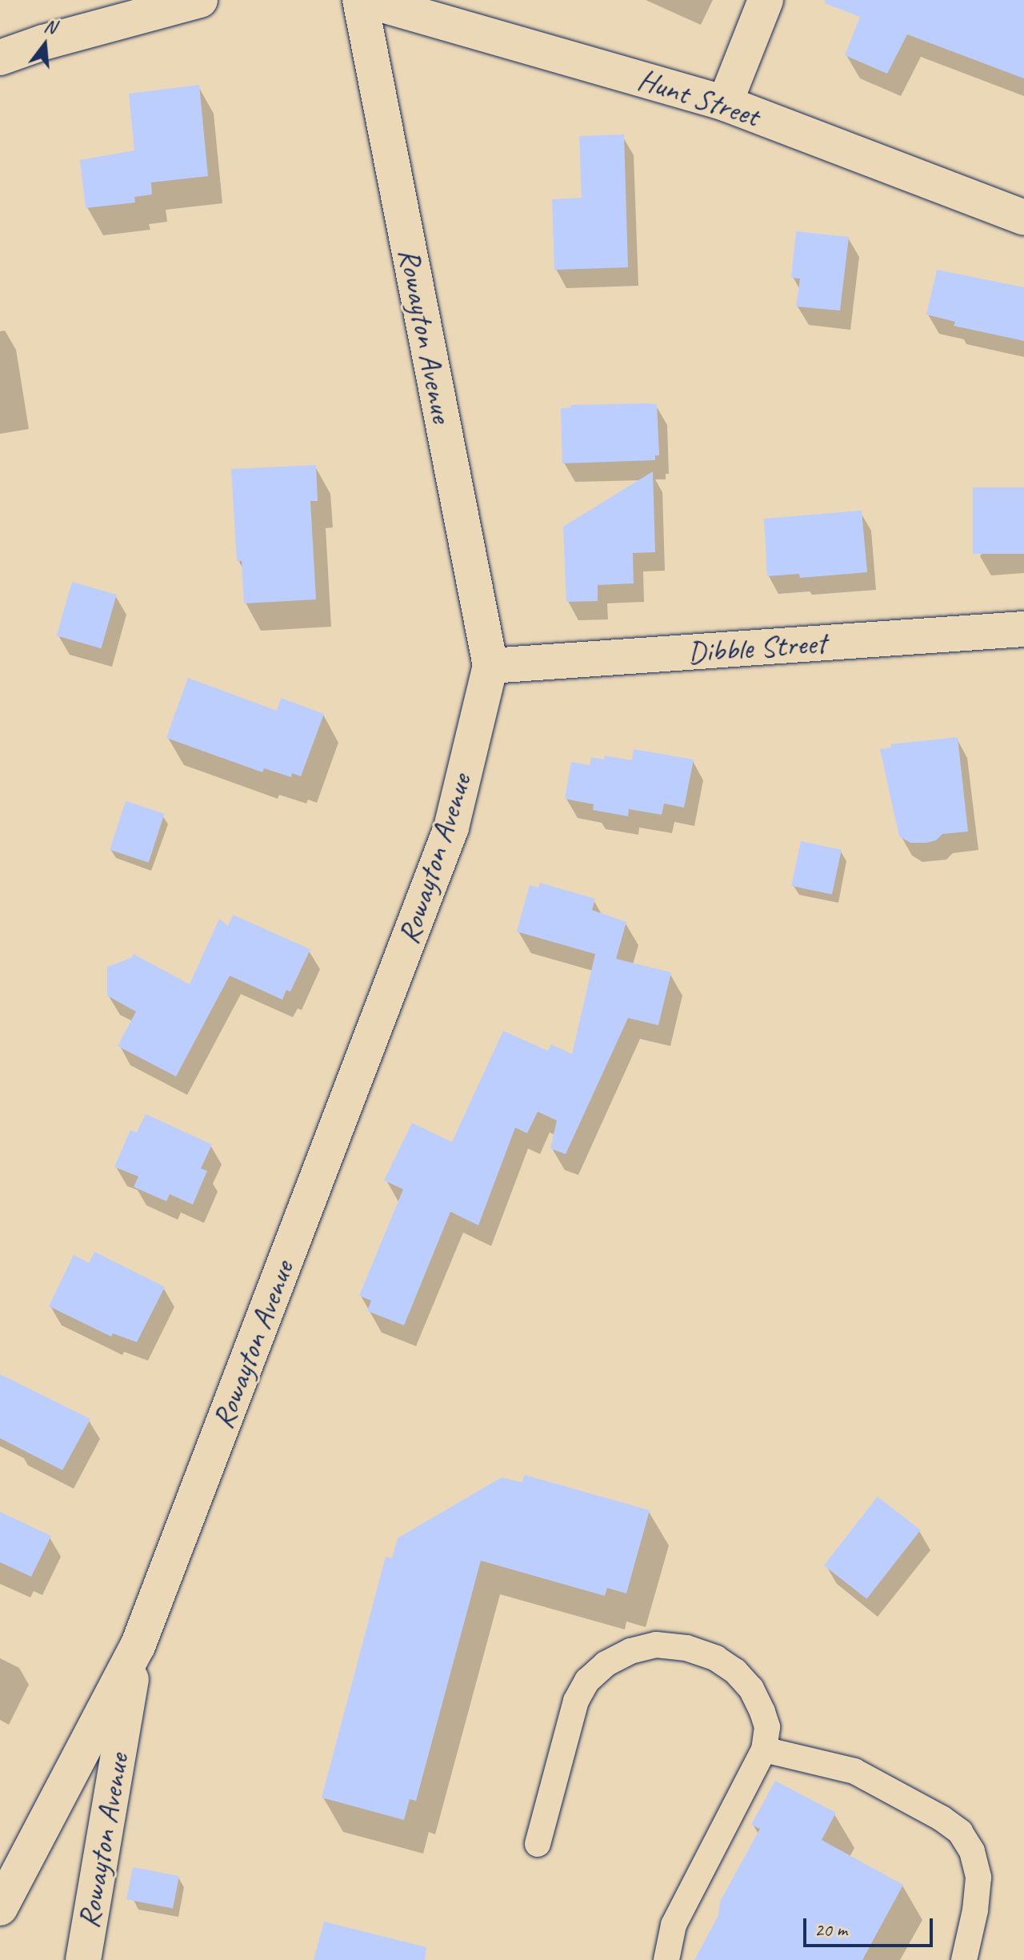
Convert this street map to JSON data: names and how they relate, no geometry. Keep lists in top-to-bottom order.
{
  "streets": {
    "street": ["Hunt Street", "Rowayton Avenue", "Dibble Street"]
  },
  "crossings": [
    ["Rowayton Avenue", "Dibble Street"]
  ],
  "scale_bar": "20 m",
  "north": "top"
}
